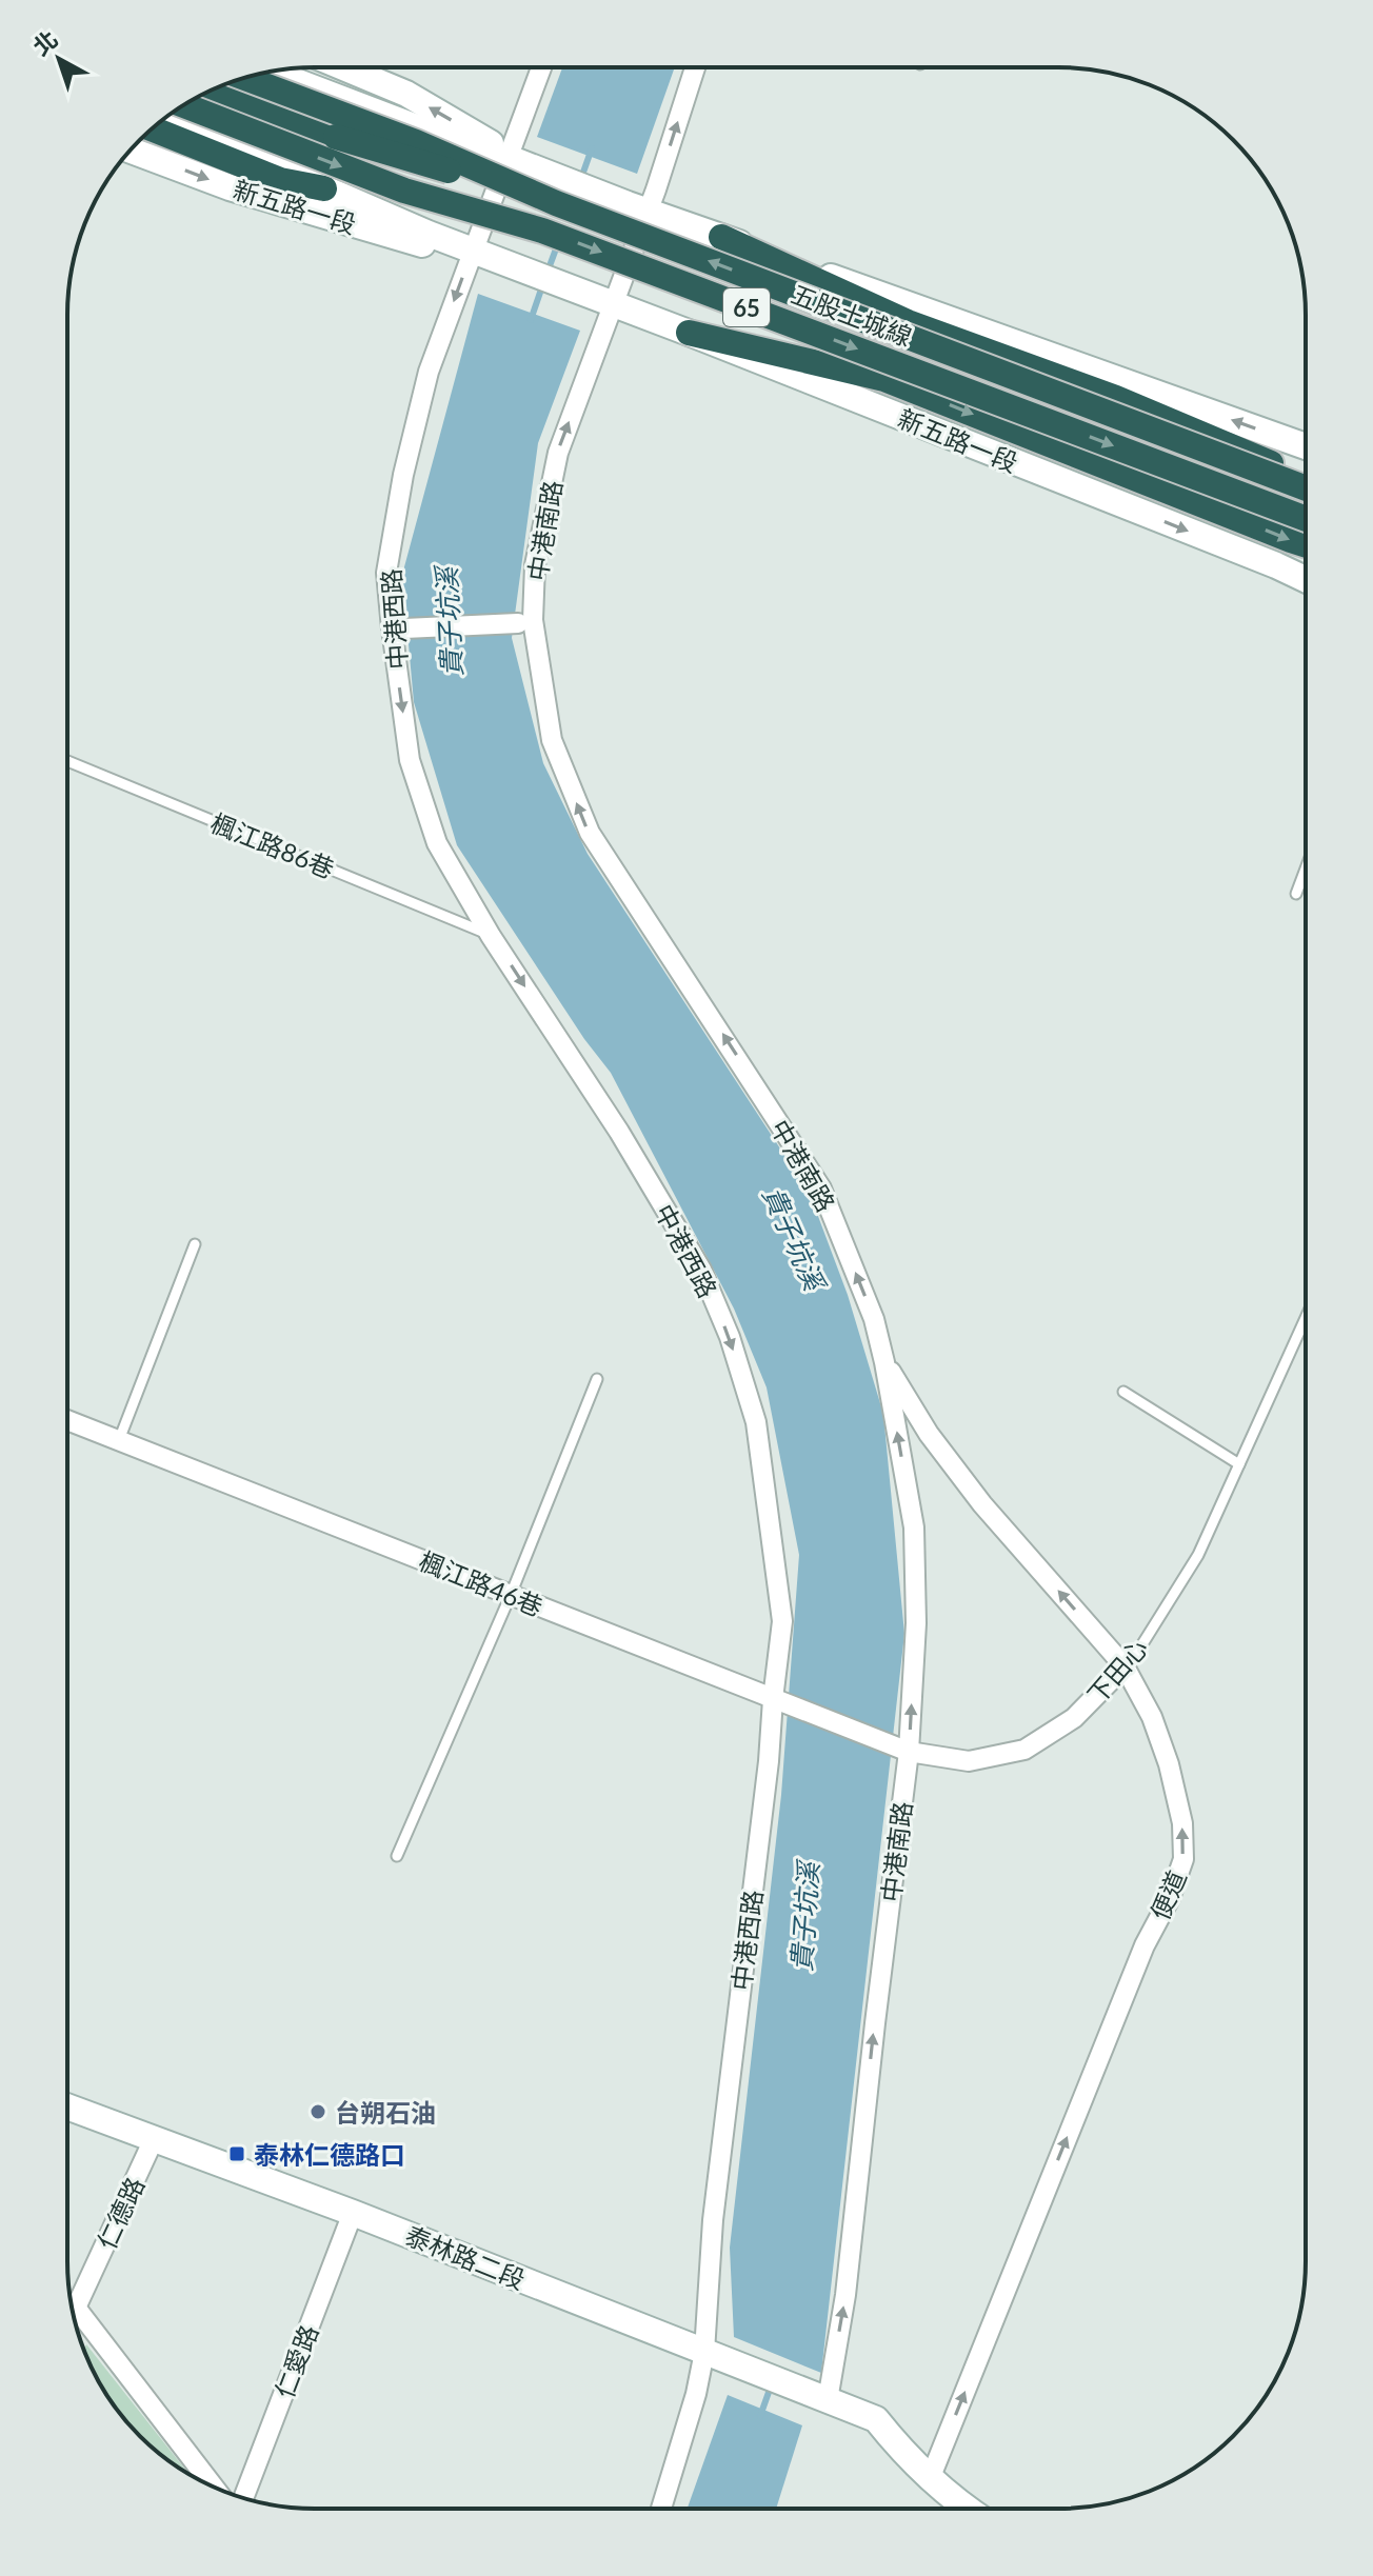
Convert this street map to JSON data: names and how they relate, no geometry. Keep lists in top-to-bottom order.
{
  "streets": {
    "highway": ["65", "五股土城線"],
    "main road": ["新五路一段", "泰林路二段"],
    "street": [
      "中港南路",
      "中港西路",
      "楓江路46巷",
      "下田心",
      "便道",
      "仁德路",
      "仁愛路"
    ],
    "lane": ["楓江路86巷"]
  },
  "crossings": [
    ["新五路一段", "中港南路"],
    ["新五路一段", "中港西路"],
    ["中港南路", "楓江路46巷"],
    ["中港南路", "下田心"],
    ["中港南路", "便道"],
    ["中港南路", "泰林路二段"],
    ["中港西路", "楓江路86巷"],
    ["中港西路", "楓江路46巷"],
    ["中港西路", "泰林路二段"],
    ["楓江路46巷", "下田心"],
    ["下田心", "便道"],
    ["便道", "泰林路二段"],
    ["仁德路", "泰林路二段"],
    ["泰林路二段", "仁愛路"]
  ],
  "one_way": ["中港南路", "中港西路", "便道"],
  "water": ["貴子坑溪"],
  "places": {
    "other": ["台朔石油"],
    "transit": ["泰林仁德路口"]
  },
  "north": "top left"
}
